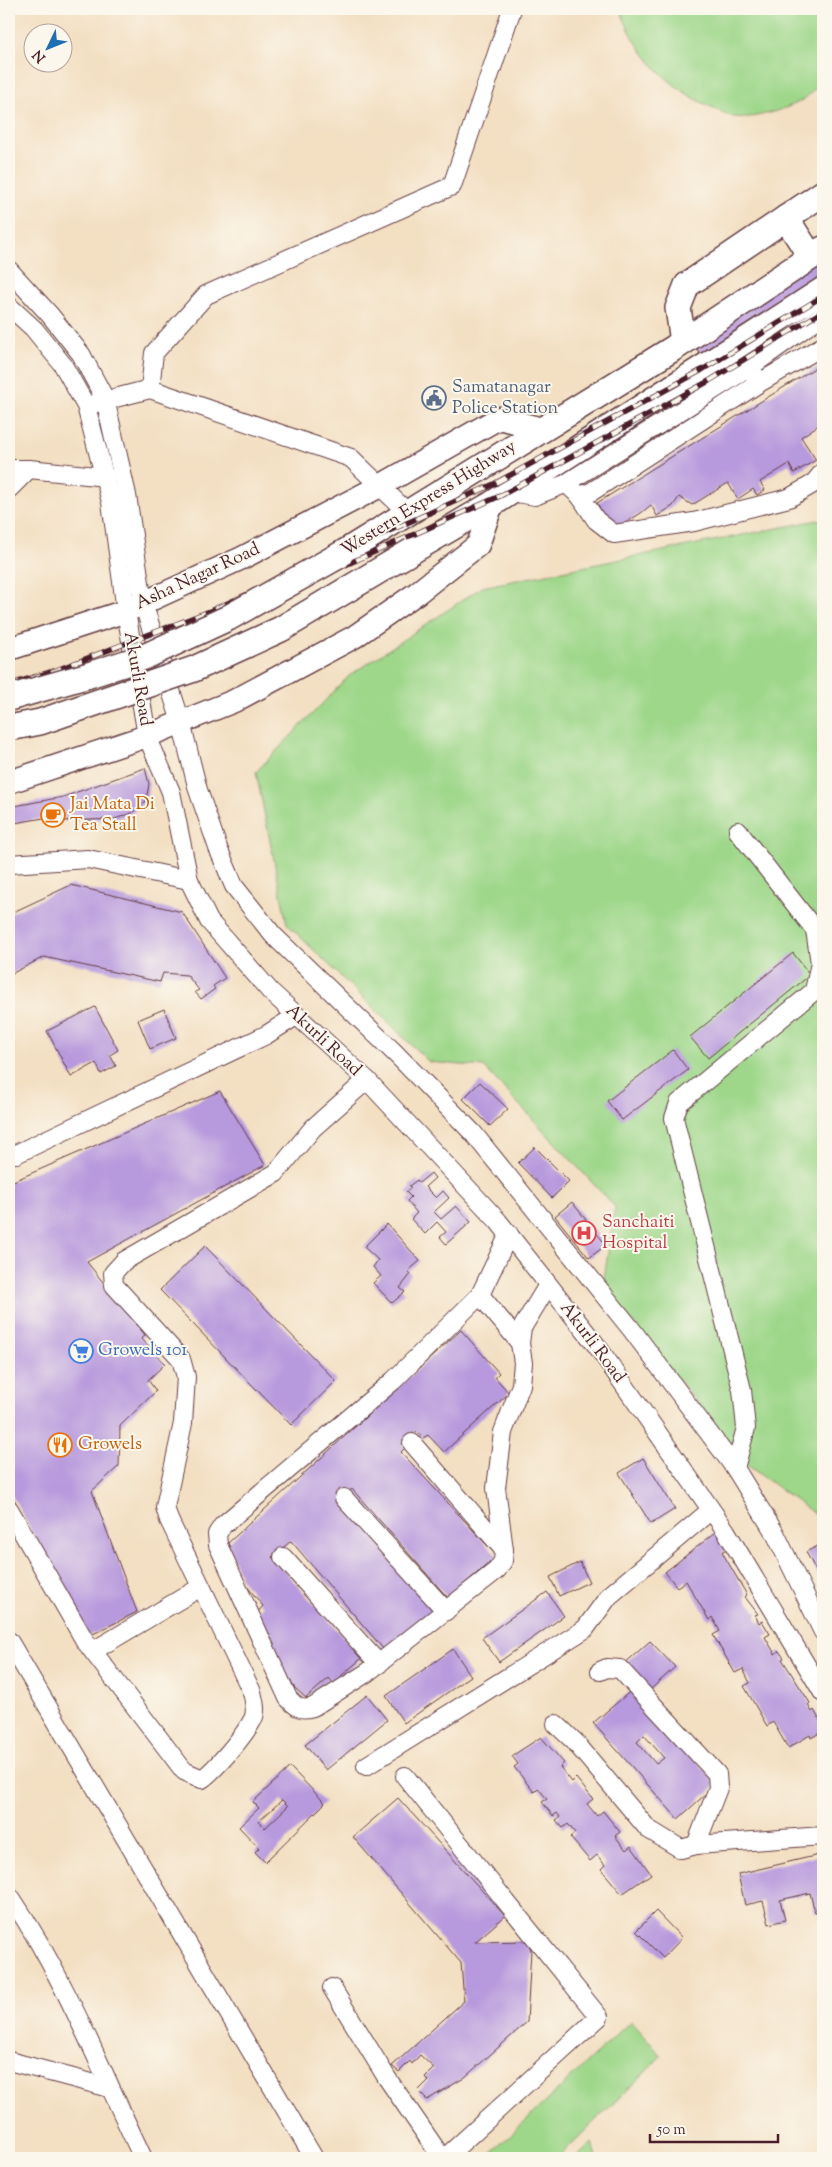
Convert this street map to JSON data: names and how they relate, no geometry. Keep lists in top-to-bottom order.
{
  "streets": {
    "highway": ["Western Express Highway"],
    "main road": ["Asha Nagar Road"],
    "street": ["Akurli Road"]
  },
  "crossings": [
    ["Western Express Highway", "Asha Nagar Road"],
    ["Asha Nagar Road", "Akurli Road"]
  ],
  "places": {
    "public building": ["Samatanagar Police Station"],
    "cafe": ["Jai Mata Di Tea Stall"],
    "hospital": ["Sanchaiti Hospital"],
    "supermarket": ["Growels 101"],
    "restaurant": ["Growels"]
  },
  "scale_bar": "50 m",
  "north": "bottom left"
}
